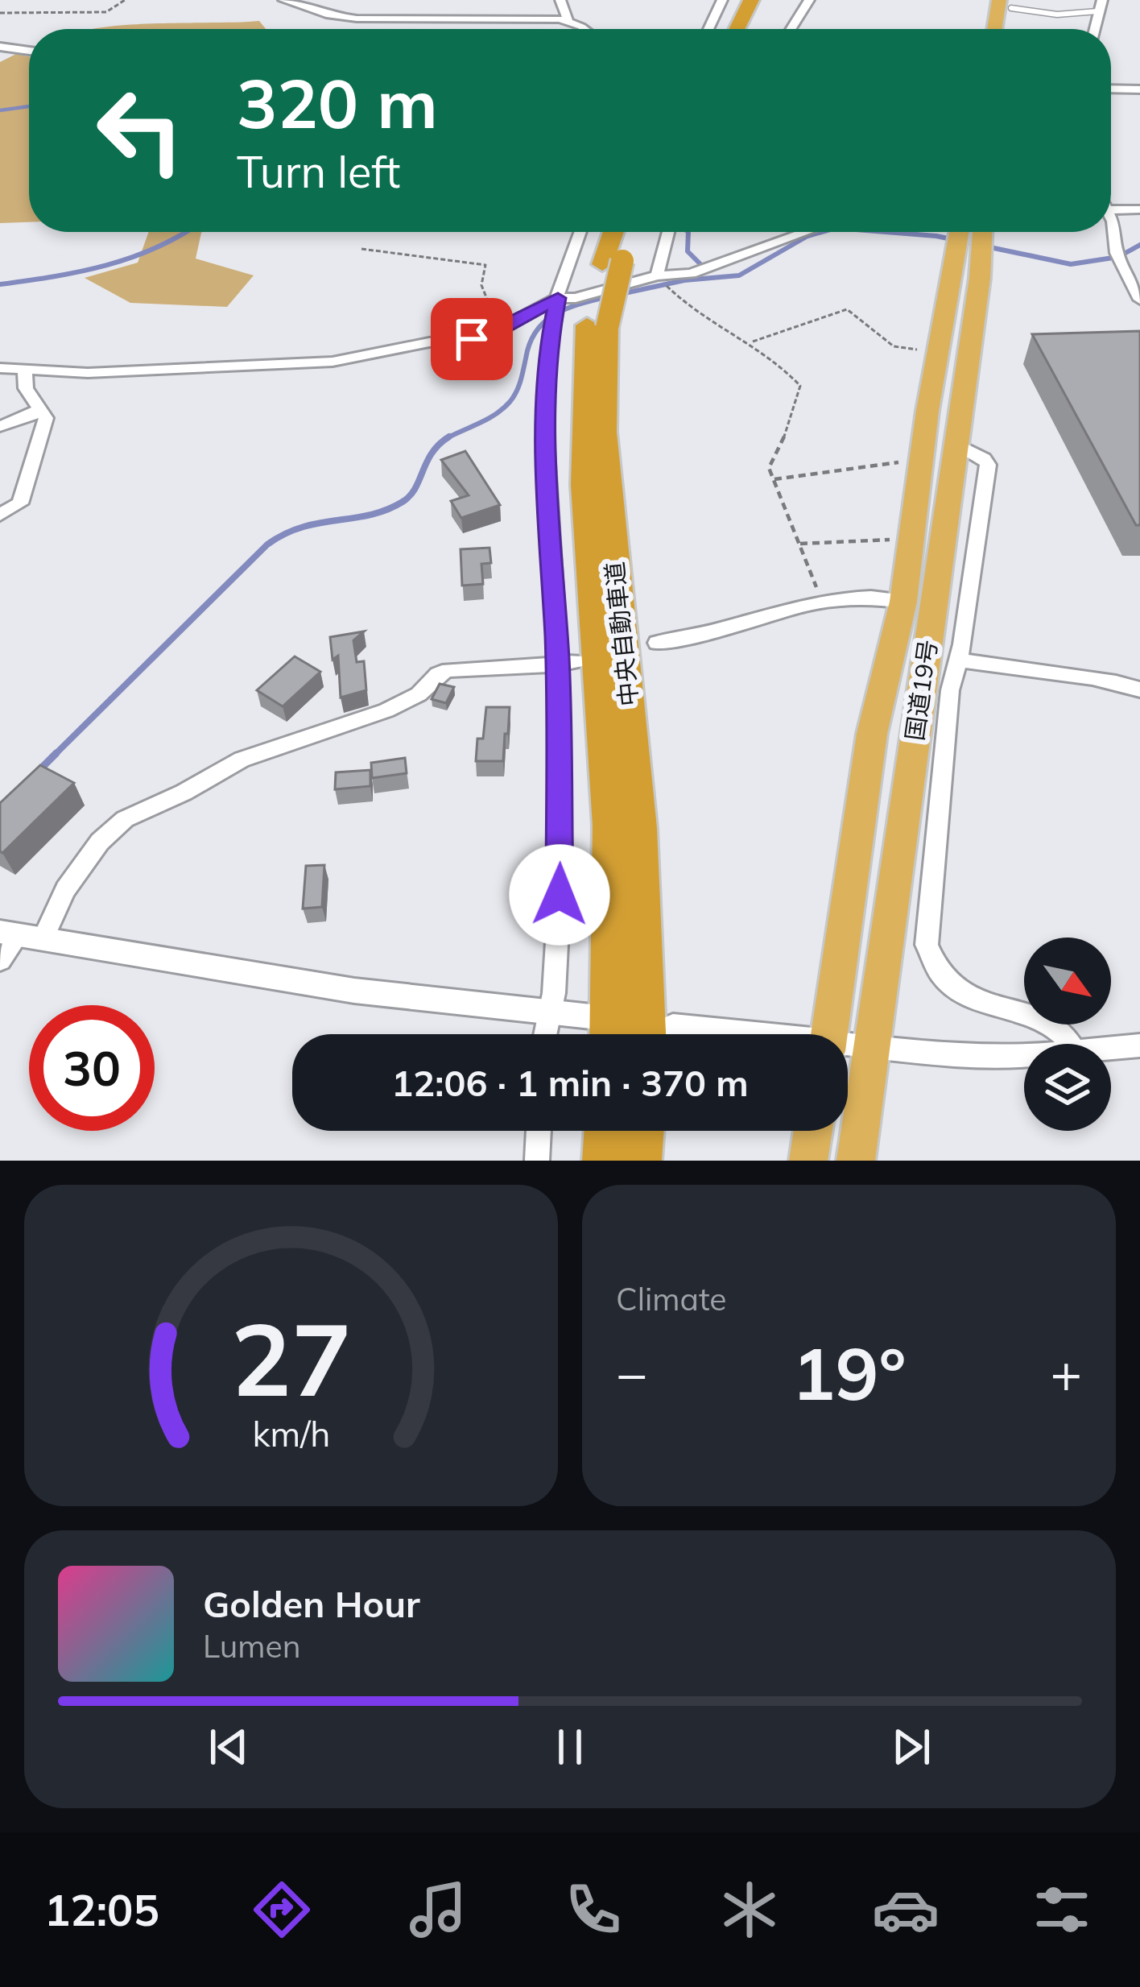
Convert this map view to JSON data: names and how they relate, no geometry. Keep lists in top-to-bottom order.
{
  "streets": {
    "highway": ["中央自動車道", "国道19号"]
  },
  "north": "bottom right",
  "page": {
    "turn": ["320 m", "Turn left"],
    "limit": "30",
    "trip": "12:06 · 1 min · 370 m",
    "tile": "Climate",
    "heat": ["−", "19°", "+"],
    "song": ["Golden Hour", "Lumen"],
    "tabs": "12:05",
    "gauge": ["27", "km/h"]
  }
}
